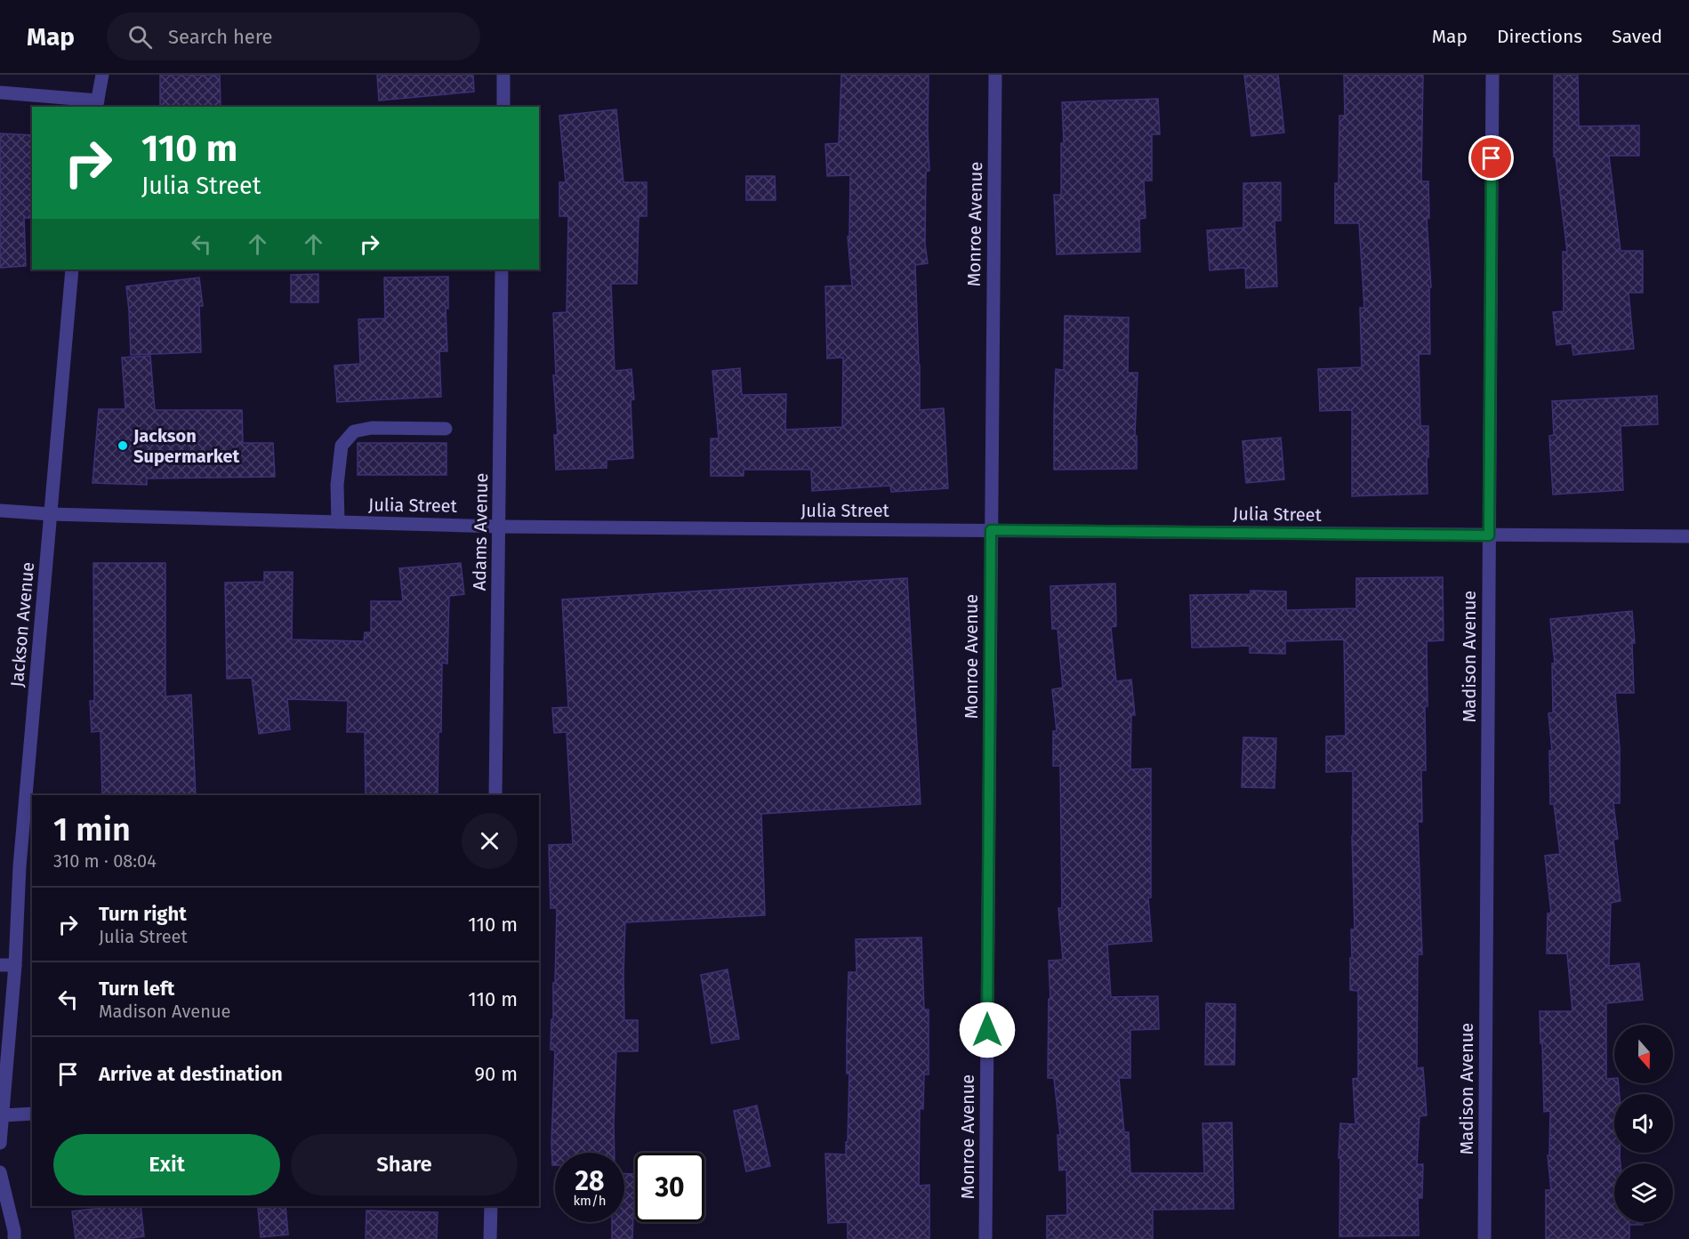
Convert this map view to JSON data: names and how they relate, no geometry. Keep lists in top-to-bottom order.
{
  "streets": {
    "street": [
      "Monroe Avenue",
      "Julia Street",
      "Adams Avenue",
      "Jackson Avenue",
      "Madison Avenue"
    ]
  },
  "crossings": [
    ["Monroe Avenue", "Julia Street"],
    ["Julia Street", "Adams Avenue"],
    ["Julia Street", "Jackson Avenue"],
    ["Julia Street", "Madison Avenue"]
  ],
  "places": ["Jackson Supermarket"],
  "north": "bottom",
  "page": {
    "header": "Map",
    "search": "Search here",
    "nav": ["Map", "Directions", "Saved"],
    "turn": ["110 m", "Julia Street"],
    "heading": ["1 min", "310 m · 08:04"],
    "list": [
      {
        "name": "Turn right",
        "note": "Julia Street",
        "value": "110 m"
      },
      {
        "name": "Turn left",
        "note": "Madison Avenue",
        "value": "110 m"
      },
      {
        "name": "Arrive at destination",
        "value": "90 m"
      }
    ],
    "buttons": ["Exit", "Share"],
    "speed": "28 km/h",
    "limit": "30"
  }
}
